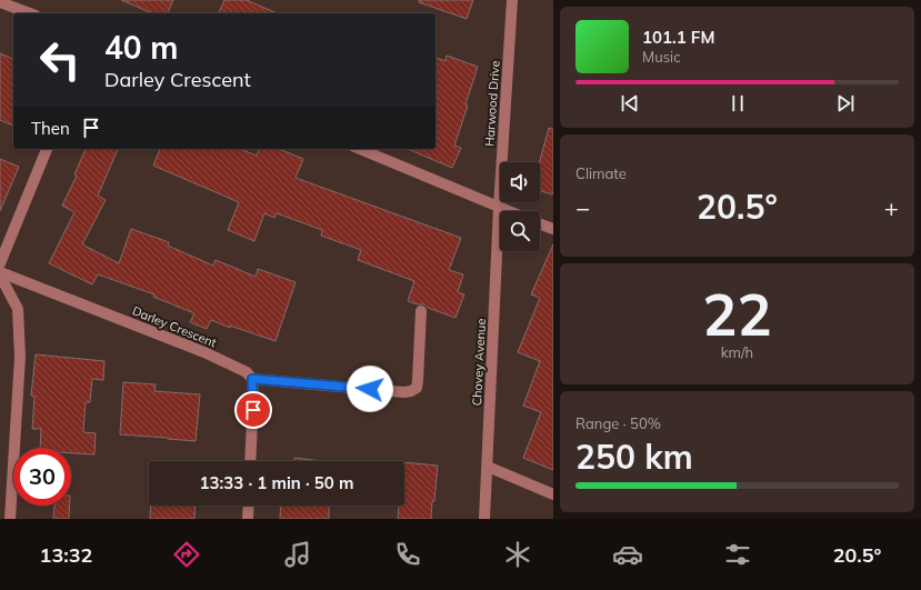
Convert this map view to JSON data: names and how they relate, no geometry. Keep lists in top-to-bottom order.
{
  "streets": {
    "street": ["Harwood Drive", "Darley Crescent", "Chovey Avenue"]
  },
  "crossings": [
    ["Harwood Drive", "Chovey Avenue"]
  ],
  "page": {
    "turn": ["40 m", "Darley Crescent"],
    "song": ["101.1 FM", "Music"],
    "then": "Then",
    "tile": [
      "Climate",
      ["22", "km/h"],
      ["Range · 50%", "250 km"]
    ],
    "heat": ["−", "20.5°", "+"],
    "limit": "30",
    "trip": "13:33 · 1 min · 50 m",
    "tabs": ["13:32", "20.5°"]
  }
}
